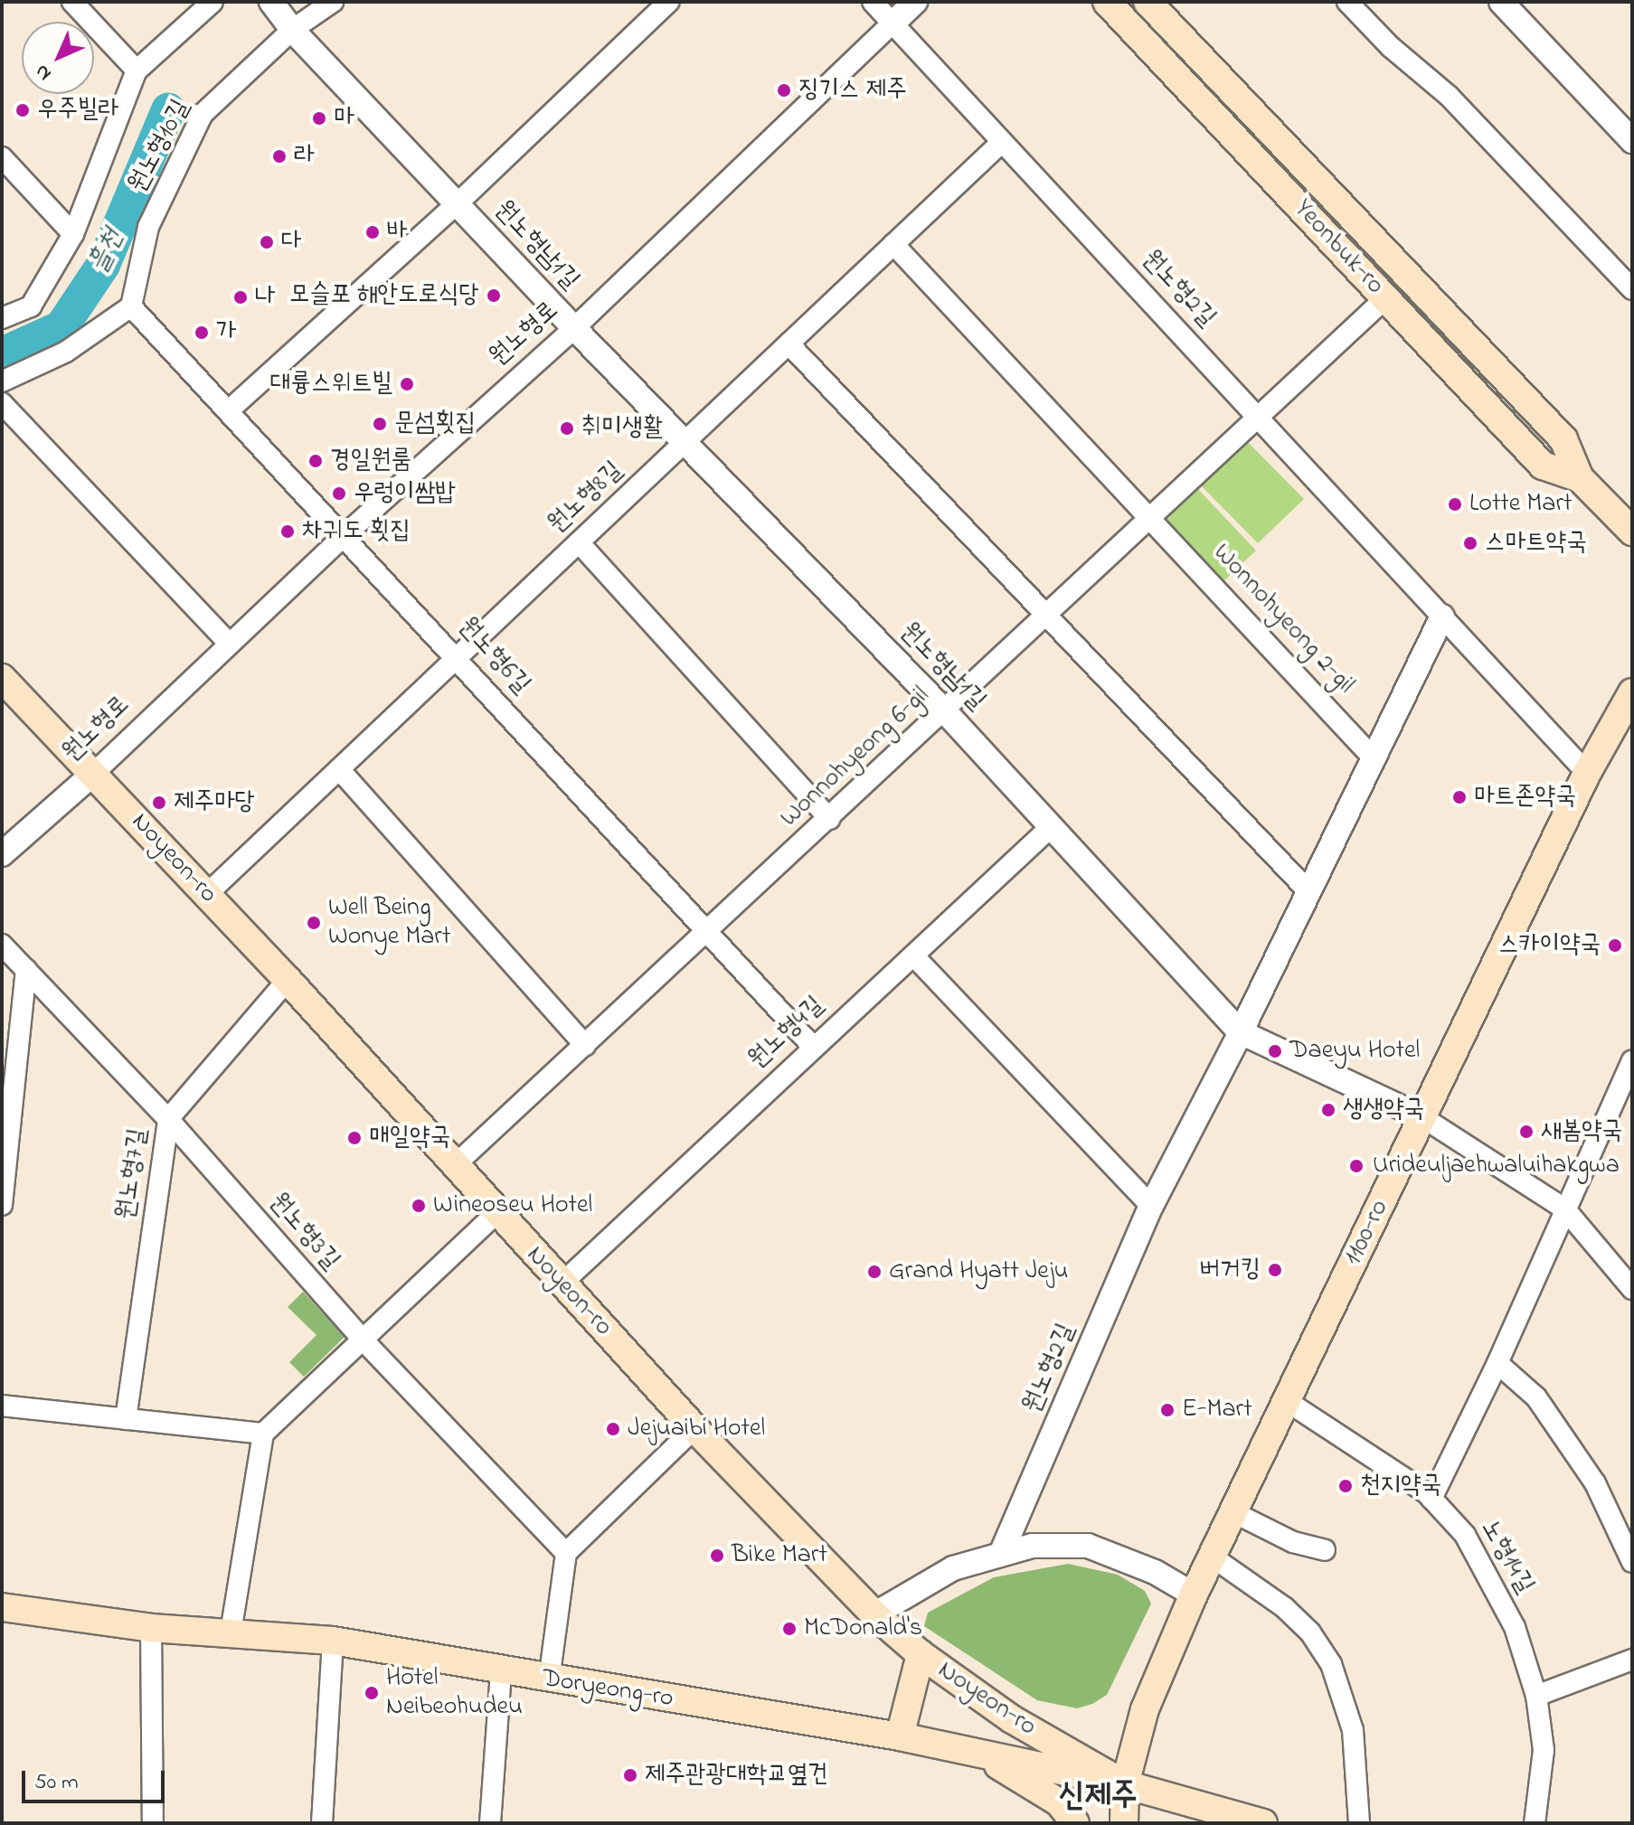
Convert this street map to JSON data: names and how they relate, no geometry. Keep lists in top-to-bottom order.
{
  "streets": {
    "main road": [
      "Yeonbuk-ro",
      "Noyeon-ro",
      "1100-ro",
      "Doryeong-ro"
    ],
    "street": [
      "원노형10길",
      "원노형남1길",
      "원노형2길",
      "원노형로",
      "원노형8길",
      "Wonnohyeong 2-gil",
      "원노형6길",
      "Wonnohyeong 6-gil",
      "원노형4길",
      "원노형7길",
      "원노형3길",
      "노형14길"
    ]
  },
  "crossings": [
    ["원노형10길", "원노형남1길"],
    ["원노형10길", "원노형6길"],
    ["원노형남1길", "원노형2길"],
    ["원노형남1길", "원노형로"],
    ["원노형남1길", "원노형8길"],
    ["원노형남1길", "원노형6길"],
    ["원노형남1길", "Wonnohyeong 6-gil"],
    ["원노형남1길", "원노형4길"],
    ["원노형남1길", "1100-ro"],
    ["Yeonbuk-ro", "Wonnohyeong 6-gil"],
    ["원노형2길", "원노형로"],
    ["원노형2길", "원노형8길"],
    ["원노형2길", "Wonnohyeong 2-gil"],
    ["원노형2길", "Wonnohyeong 6-gil"],
    ["원노형2길", "1100-ro"],
    ["원노형로", "원노형6길"],
    ["원노형로", "Noyeon-ro"],
    ["원노형8길", "원노형6길"],
    ["원노형8길", "Noyeon-ro"],
    ["Wonnohyeong 2-gil", "Wonnohyeong 6-gil"],
    ["원노형6길", "Wonnohyeong 6-gil"],
    ["원노형6길", "원노형4길"],
    ["Wonnohyeong 6-gil", "Noyeon-ro"],
    ["Noyeon-ro", "원노형4길"],
    ["Noyeon-ro", "원노형7길"],
    ["Noyeon-ro", "1100-ro"],
    ["Noyeon-ro", "Doryeong-ro"],
    ["원노형7길", "원노형3길"],
    ["1100-ro", "노형14길"],
    ["1100-ro", "Doryeong-ro"]
  ],
  "districts": ["신제주"],
  "water": ["흘천"],
  "places": [
    "징기스 제주",
    "우주빌라",
    "마",
    "라",
    "바",
    "다",
    "모슬포 해안도로식당",
    "나",
    "가",
    "대륭스위트빌",
    "문섬횟집",
    "취미생활",
    "경일원룸",
    "우렁이쌈밥",
    "Lotte Mart",
    "차귀도 횟집",
    "스마트약국",
    "마트존약국",
    "제주마당",
    "Well Being Wonye Mart",
    "스카이약국",
    "Daeyu Hotel",
    "생생약국",
    "새봄약국",
    "매일약국",
    "Urideuljaehwaluihakgwa",
    "Wineoseu Hotel",
    "버거킹",
    "Grand Hyatt Jeju",
    "E-Mart",
    "Jejuaibi Hotel",
    "천지약국",
    "Bike Mart",
    "McDonald's",
    "Hotel Neibeohudeu",
    "제주관광대학교옆건"
  ],
  "scale_bar": "50 m",
  "north": "bottom left"
}
